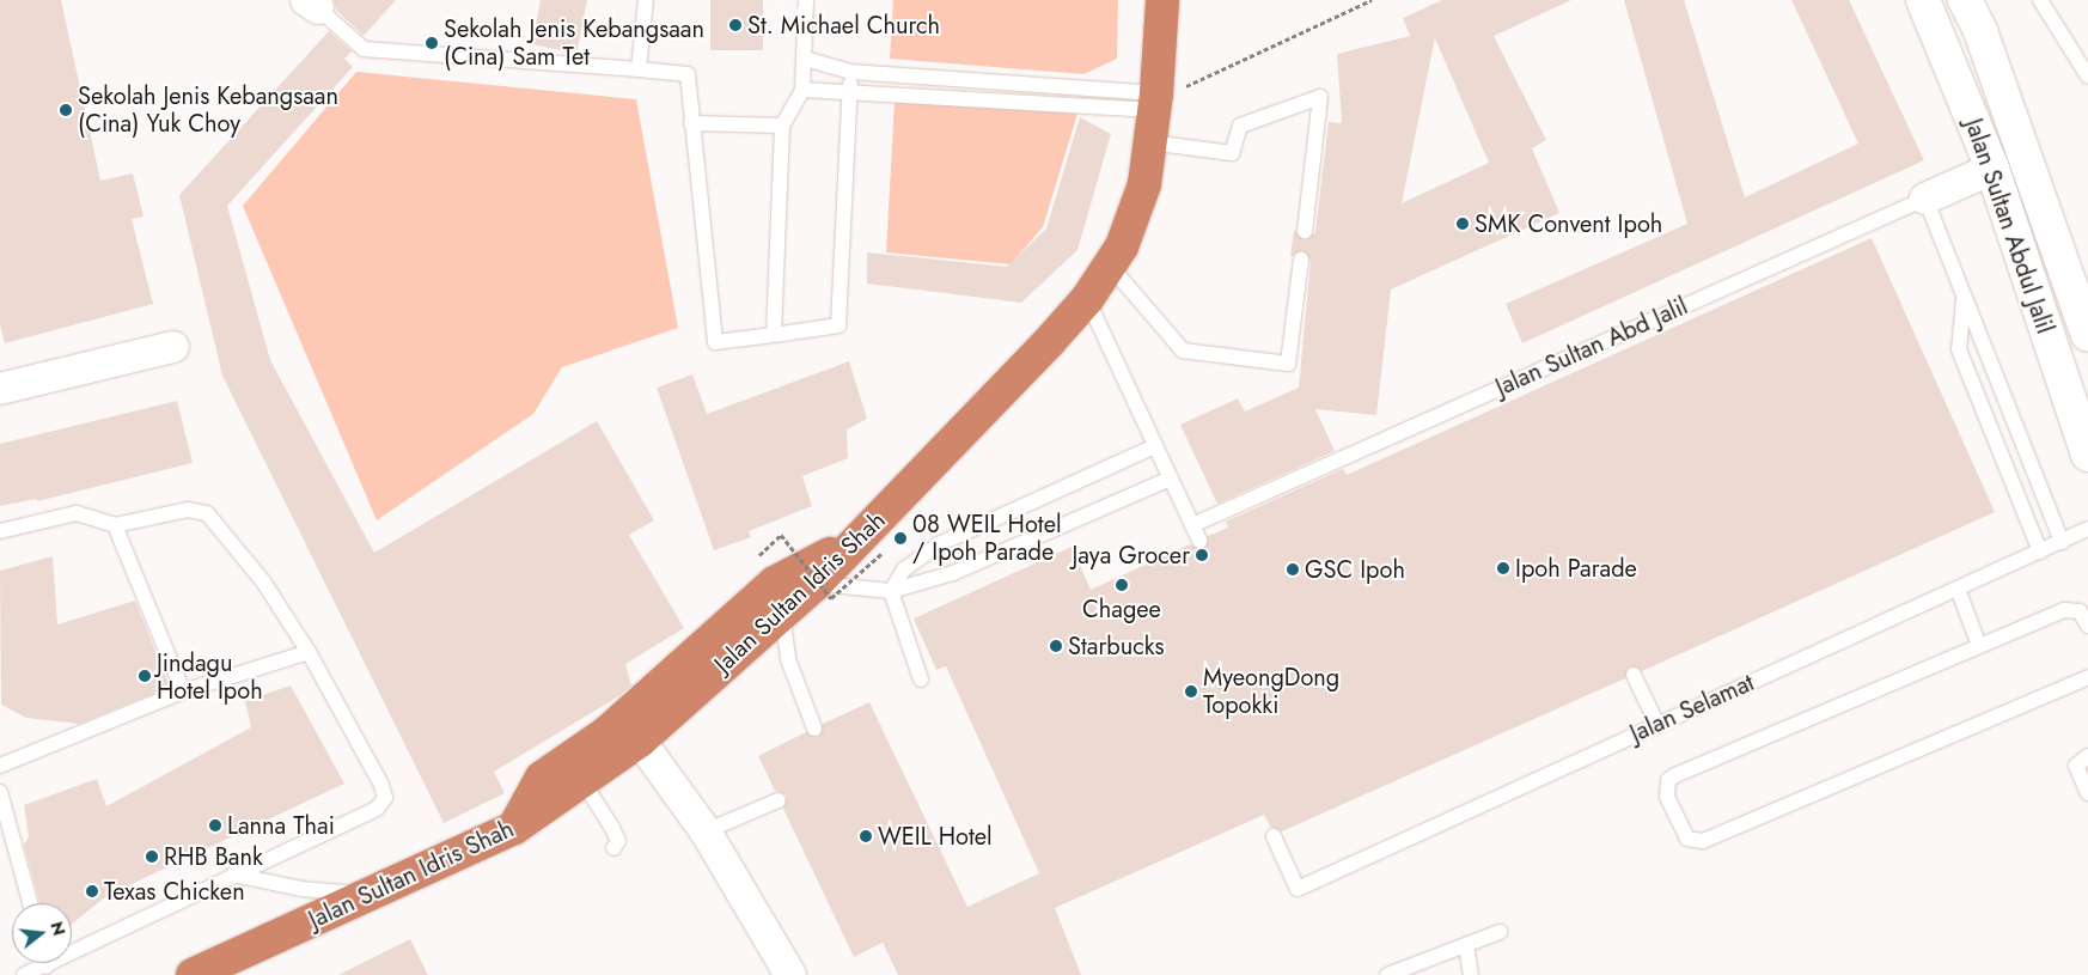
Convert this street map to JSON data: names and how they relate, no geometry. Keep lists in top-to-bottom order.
{
  "streets": {
    "highway": ["Jalan Sultan Idris Shah"],
    "street": ["Jalan Sultan Abdul Jalil", "Jalan Sultan Abd Jalil"],
    "lane": ["Jalan Selamat"]
  },
  "crossings": [
    ["Jalan Sultan Abdul Jalil", "Jalan Sultan Abd Jalil"]
  ],
  "places": [
    "St. Michael Church",
    "Sekolah Jenis Kebangsaan (Cina) Sam Tet",
    "Sekolah Jenis Kebangsaan (Cina) Yuk Choy",
    "SMK Convent Ipoh",
    "08 WEIL Hotel / Ipoh Parade",
    "Jaya Grocer",
    "Ipoh Parade",
    "GSC Ipoh",
    "Chagee",
    "Starbucks",
    "Jindagu Hotel Ipoh",
    "MyeongDong Topokki",
    "Lanna Thai",
    "WEIL Hotel",
    "RHB Bank",
    "Texas Chicken"
  ],
  "north": "right"
}
